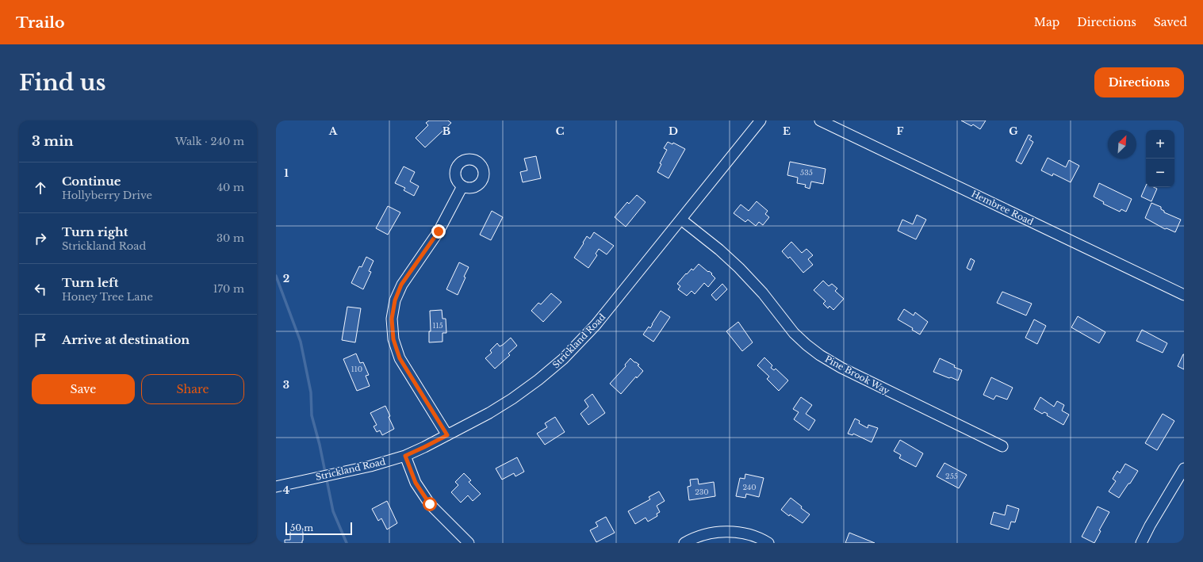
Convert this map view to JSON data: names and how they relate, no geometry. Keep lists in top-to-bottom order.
{
  "streets": {
    "street": ["Hembree Road", "Strickland Road", "Pine Brook Way"]
  },
  "crossings": [
    ["Strickland Road", "Pine Brook Way"]
  ],
  "house_numbers": [
    "535",
    "115",
    "110",
    "255",
    "240",
    "230"
  ],
  "scale_bar": "50 m",
  "north": "top right",
  "page": {
    "header": "Trailo",
    "nav": ["Map", "Directions", "Saved"],
    "buttons": [
      "Directions",
      ["Save", "Share"]
    ],
    "title": "Find us",
    "heading": ["3 min", "Walk · 240 m"],
    "map_buttons": ["+", "−"],
    "list": [
      ["Continue", "Hollyberry Drive", "40 m"],
      ["Turn right", "Strickland Road", "30 m"],
      ["Turn left", "Honey Tree Lane", "170 m"],
      "Arrive at destination"
    ],
    "scale": "50 m"
  },
  "grid": {
    "columns": [
      "A",
      "B",
      "C",
      "D",
      "E",
      "F",
      "G"
    ],
    "rows": [
      "1",
      "2",
      "3",
      "4"
    ]
  }
}
